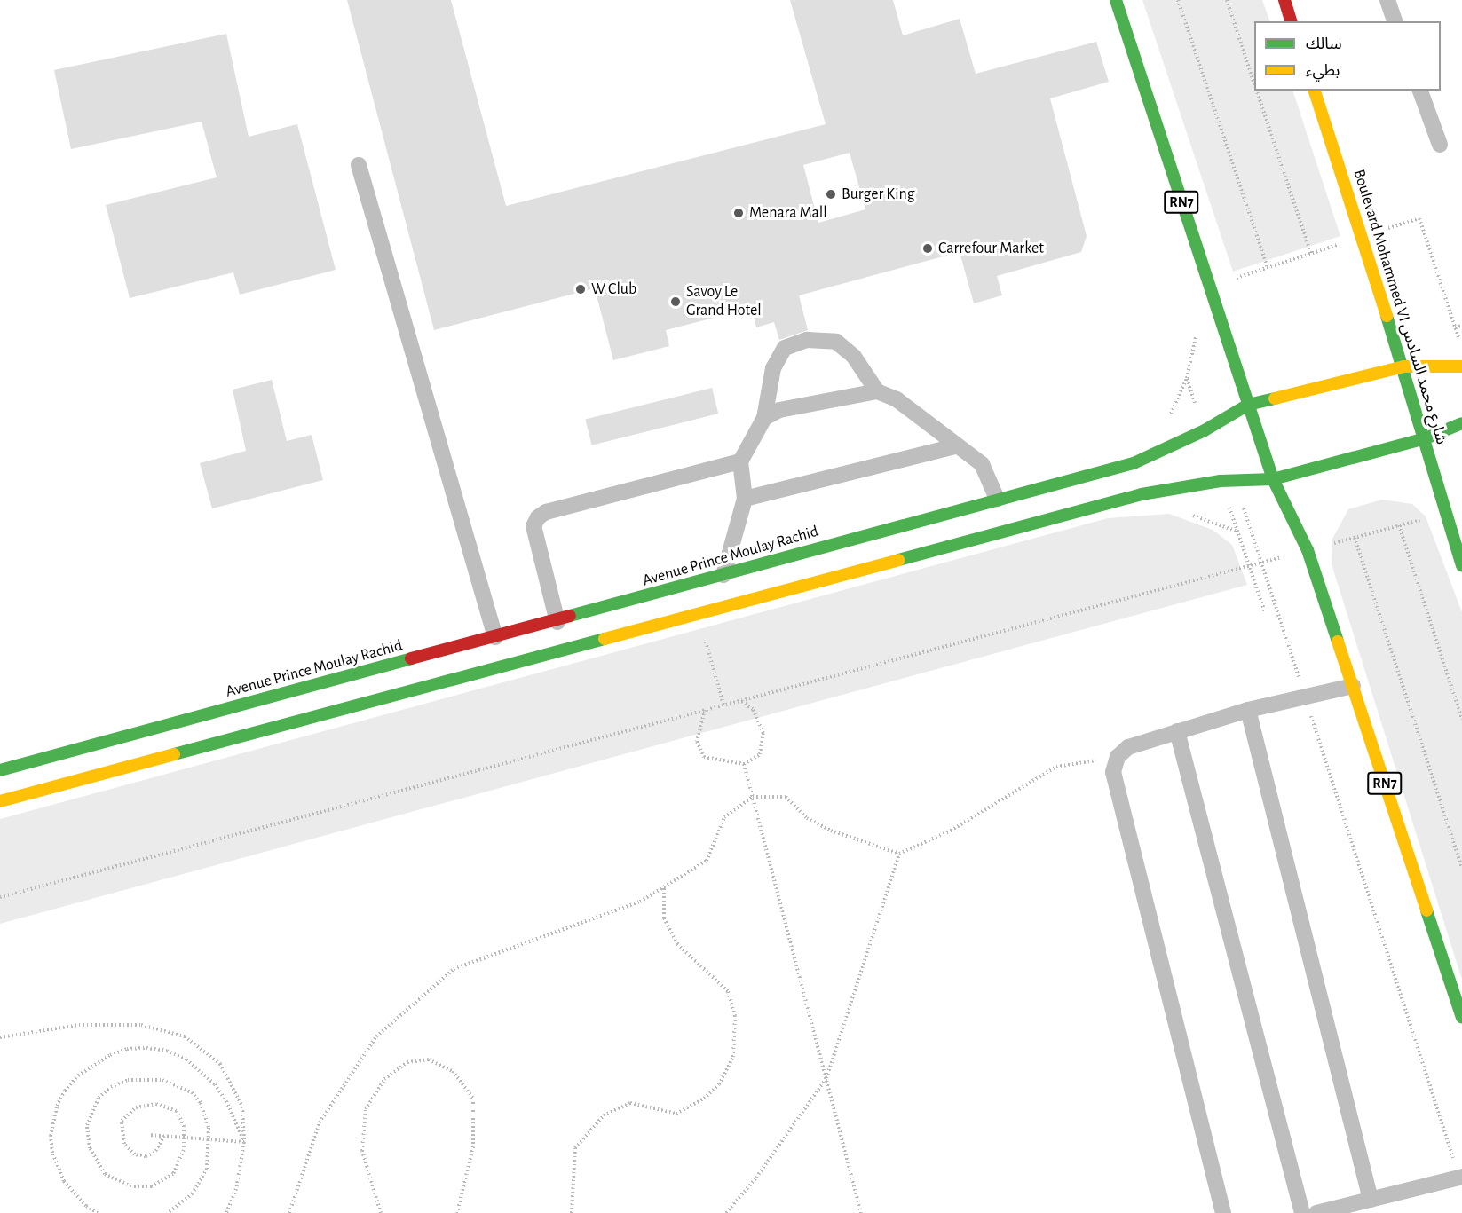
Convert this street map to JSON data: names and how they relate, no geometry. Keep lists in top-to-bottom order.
{
  "streets": {
    "street": ["RN7", "Boulevard Mohammed VI شارع محمد السادس", "Avenue Prince Moulay Rachid"]
  },
  "crossings": [
    ["RN7", "Avenue Prince Moulay Rachid"],
    ["Boulevard Mohammed VI شارع محمد السادس", "Avenue Prince Moulay Rachid"]
  ],
  "places": [
    "Burger King",
    "Menara Mall",
    "Carrefour Market",
    "W Club",
    "Savoy Le Grand Hotel"
  ],
  "legend": ["سالك", "بطيء"]
}
